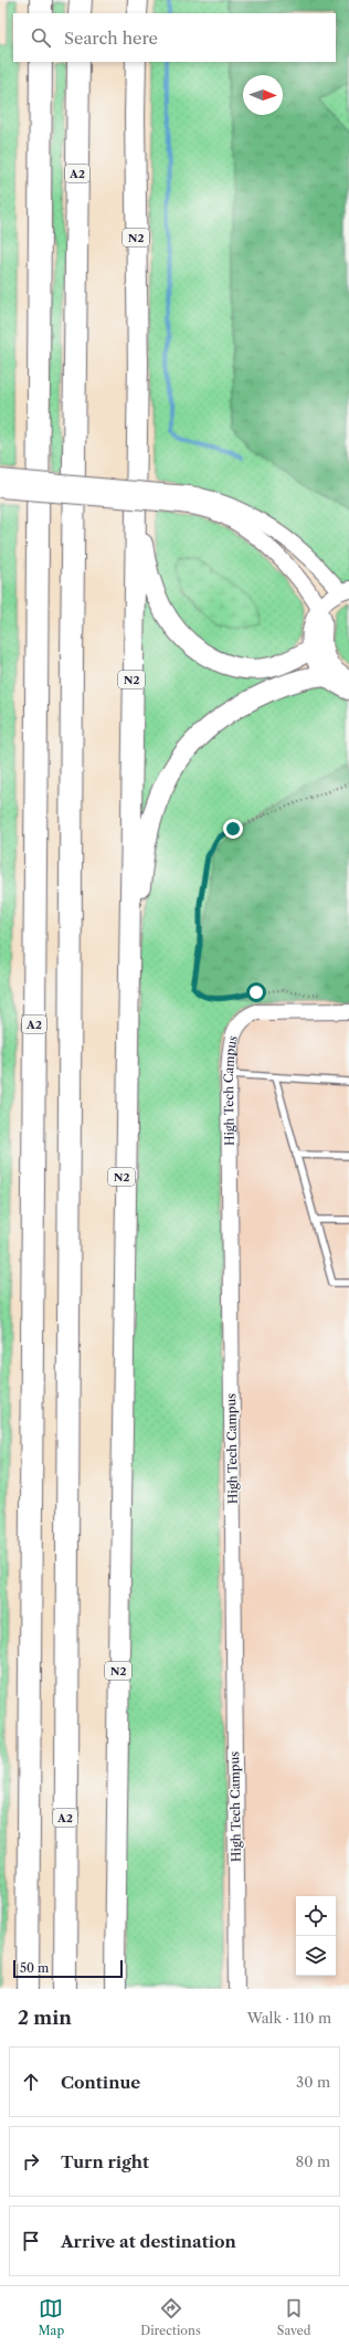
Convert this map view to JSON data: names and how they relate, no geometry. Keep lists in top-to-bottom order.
{
  "streets": {
    "highway": ["A2", "N2"],
    "street": ["High Tech Campus"]
  },
  "scale_bar": "50 m",
  "north": "right",
  "page": {
    "search": "Search here",
    "scale": "50 m",
    "heading": ["2 min", "Walk · 110 m"],
    "list": [
      ["Continue", "30 m"],
      ["Turn right", "80 m"],
      "Arrive at destination"
    ],
    "nav": ["Map", "Directions", "Saved"]
  }
}
